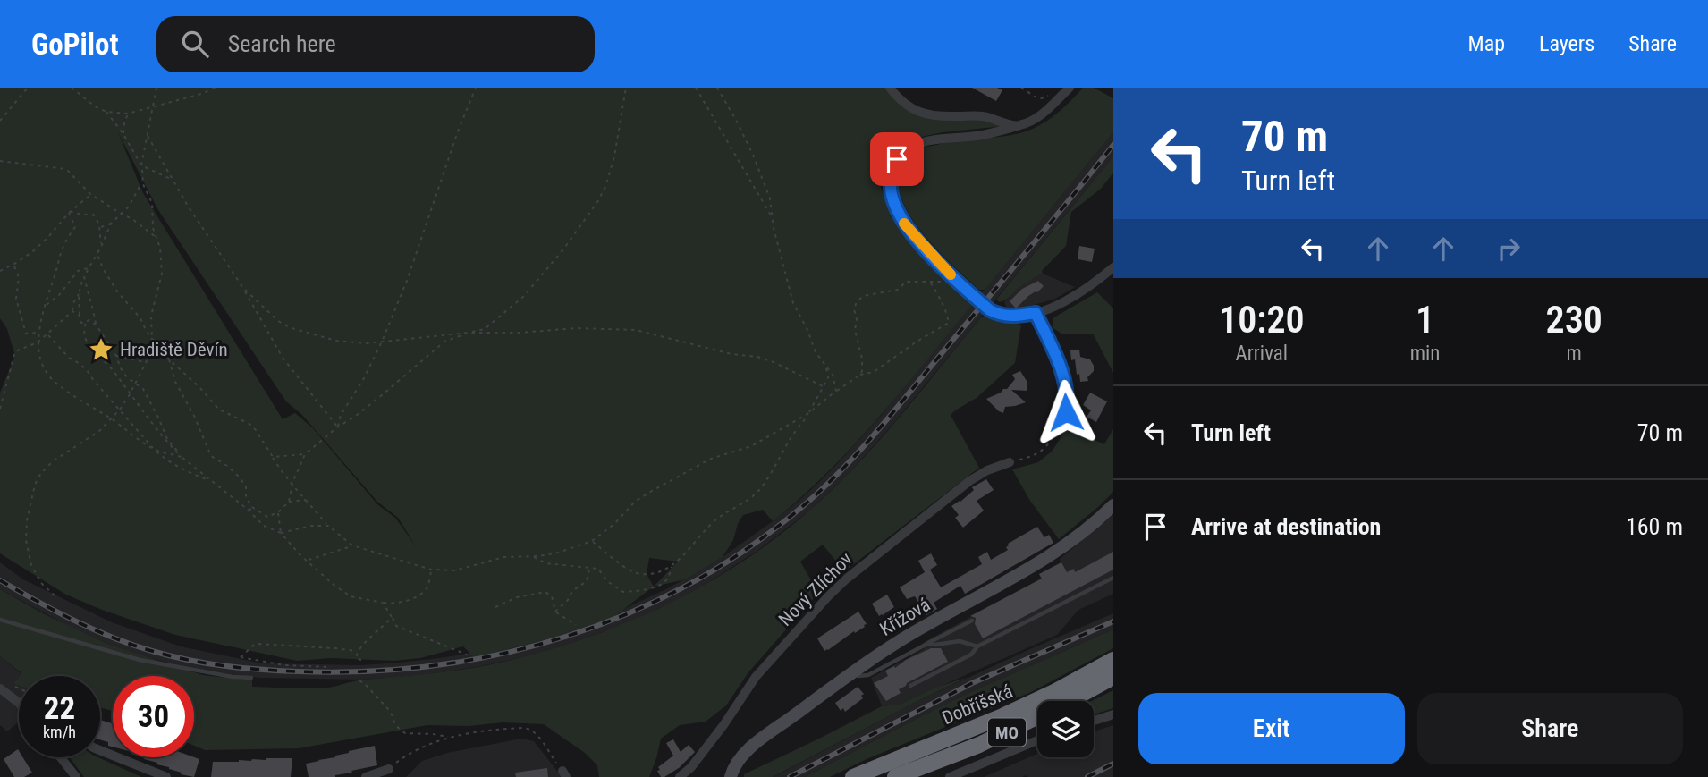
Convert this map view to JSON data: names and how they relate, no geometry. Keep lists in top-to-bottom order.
{
  "streets": {
    "highway": ["Dobříšská", "MO"],
    "street": ["Nový Zlíchov", "Křížová"]
  },
  "places": {
    "place": ["Hradiště Děvín"]
  },
  "page": {
    "header": "GoPilot",
    "search": "Search here",
    "nav": ["Map", "Layers", "Share"],
    "turn": ["70 m", "Turn left"],
    "eta": [
      "10:20",
      "Arrival",
      "1",
      "min",
      "230",
      "m"
    ],
    "list": [
      {
        "name": "Turn left",
        "value": "70 m"
      },
      {
        "name": "Arrive at destination",
        "value": "160 m"
      }
    ],
    "speed": "22 km/h",
    "limit": "30",
    "buttons": ["Exit", "Share"]
  }
}
